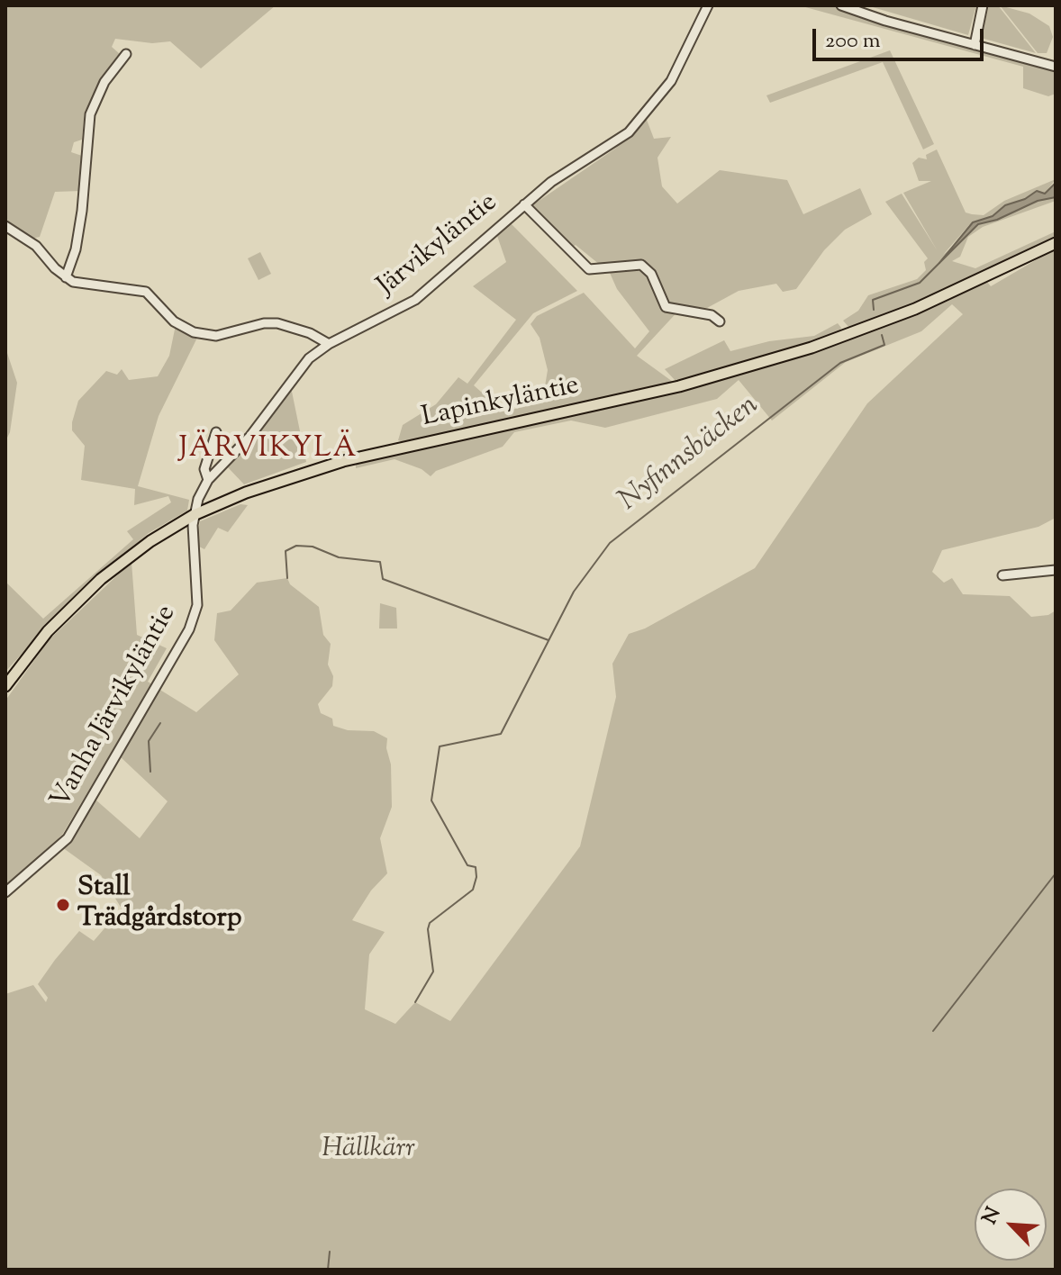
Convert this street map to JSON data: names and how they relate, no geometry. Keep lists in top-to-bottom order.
{
  "streets": {
    "main road": ["Lapinkyläntie"],
    "street": ["Järvikyläntie", "Vanha Järvikyläntie"]
  },
  "crossings": [
    ["Järvikyläntie", "Lapinkyläntie"],
    ["Järvikyläntie", "Vanha Järvikyläntie"],
    ["Lapinkyläntie", "Vanha Järvikyläntie"]
  ],
  "districts": ["JÄRVIKYLÄ"],
  "water": ["Nyfinnsbäcken"],
  "parks": ["Hällkärr"],
  "places": ["Stall Trädgårdstorp"],
  "scale_bar": "200 m",
  "north": "top left"
}
